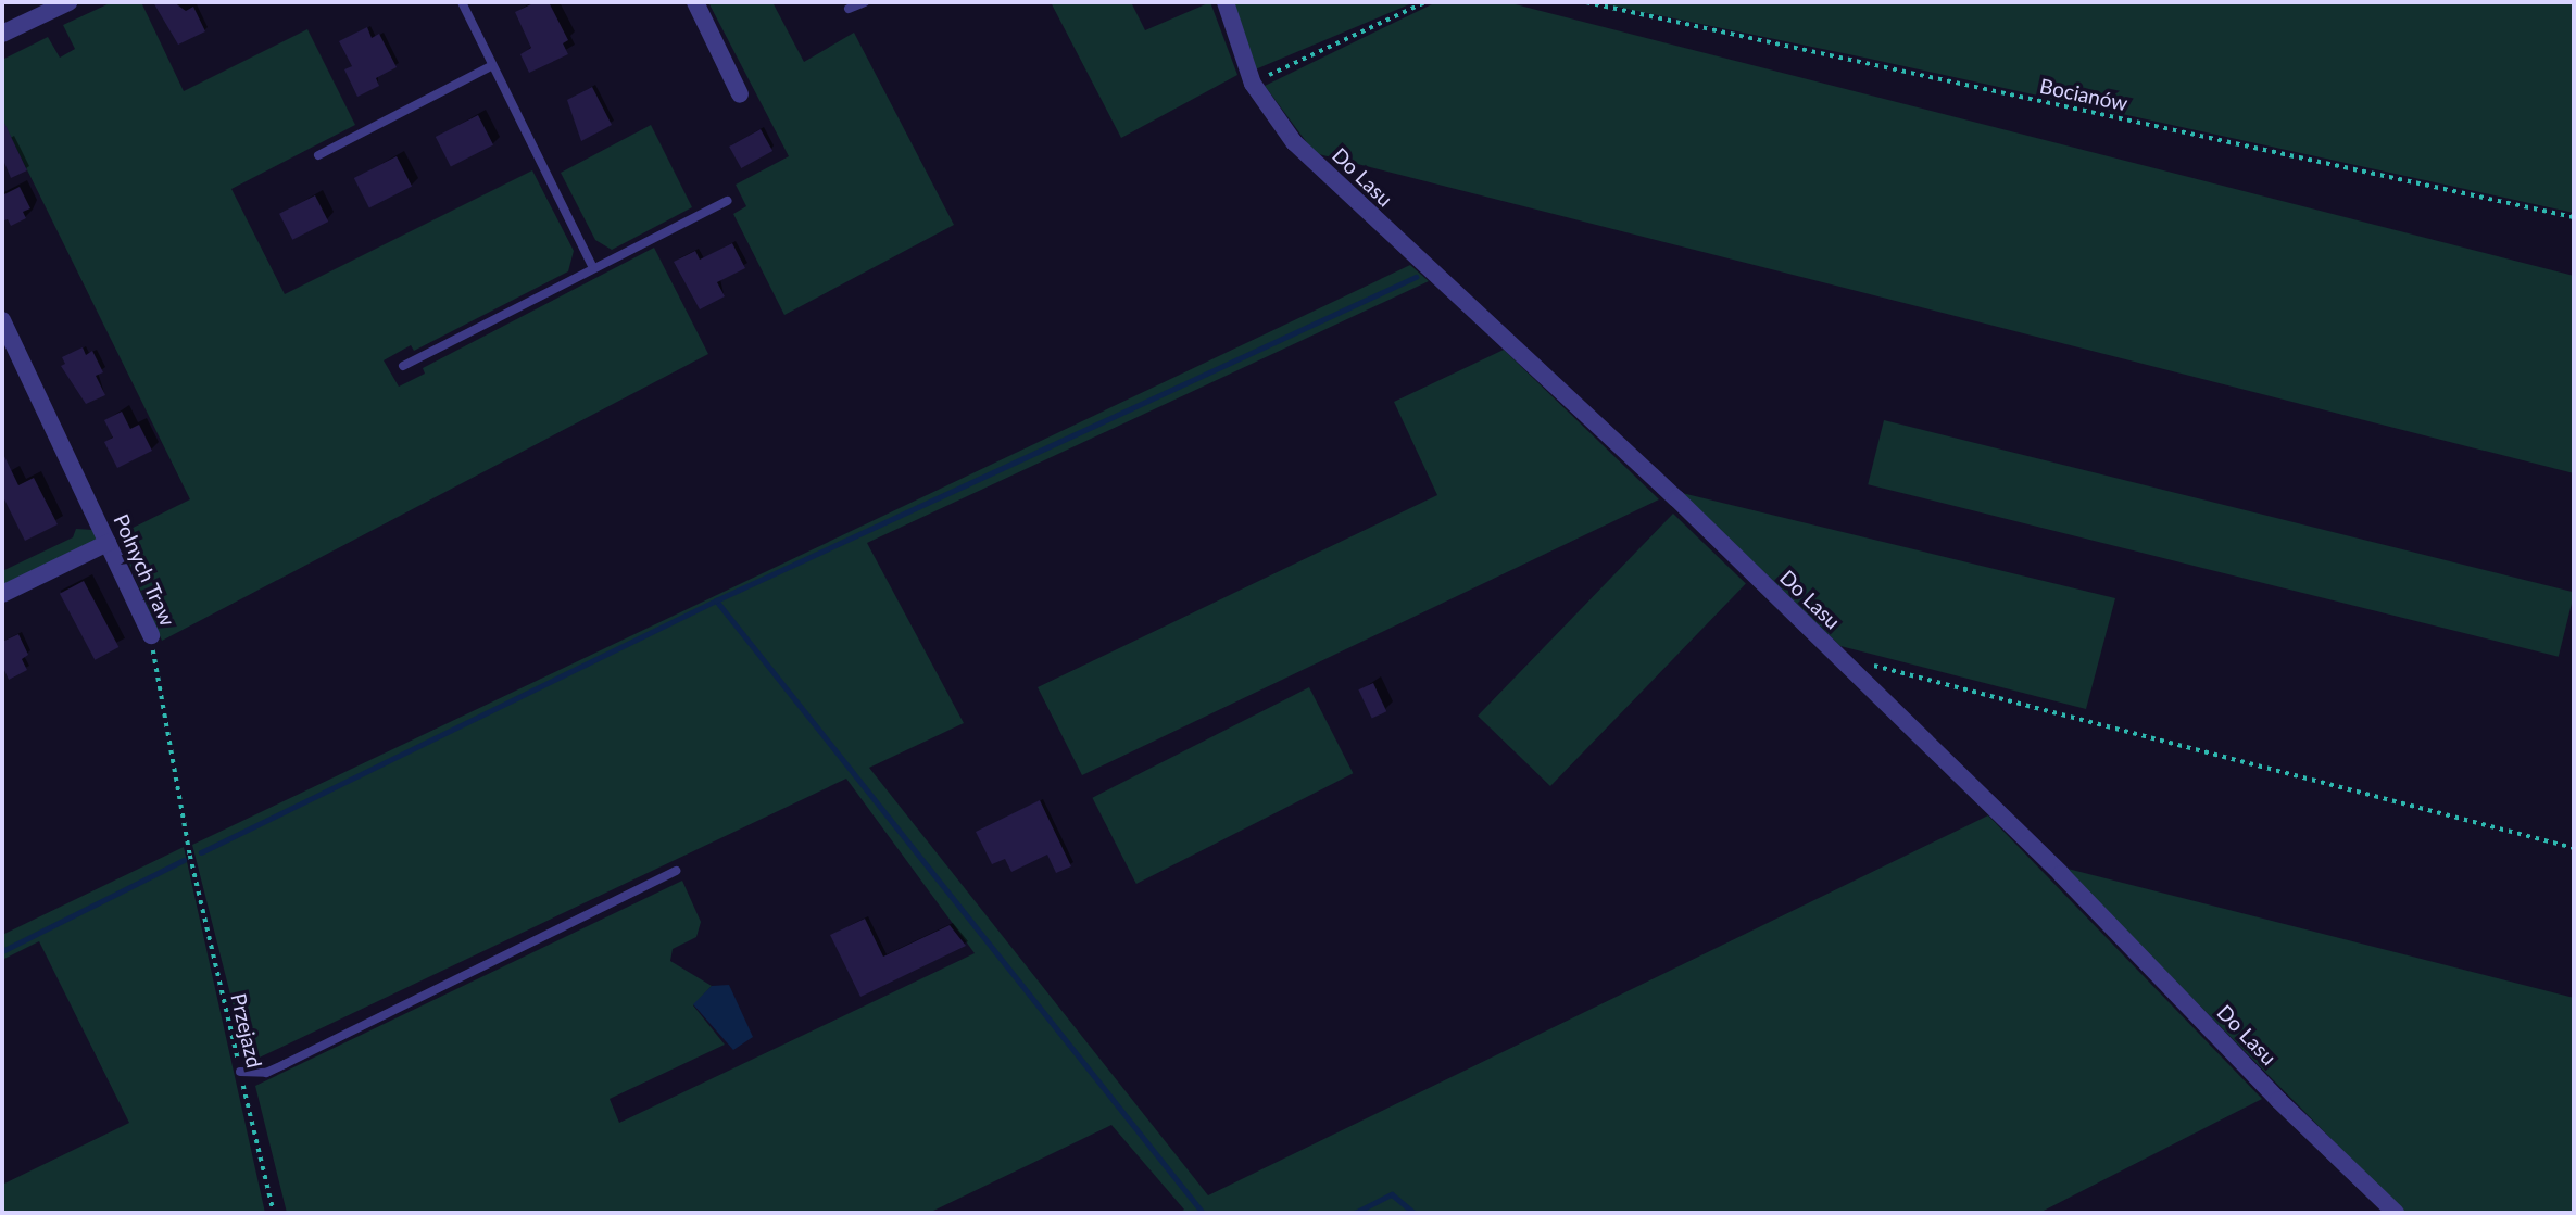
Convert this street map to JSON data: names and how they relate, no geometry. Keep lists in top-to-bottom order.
{
  "streets": {
    "street": ["Do Lasu", "Polnych Traw"],
    "path": ["Bocianów", "Przejazd"]
  },
  "crossings": [
    ["Polnych Traw", "Przejazd"]
  ]
}
